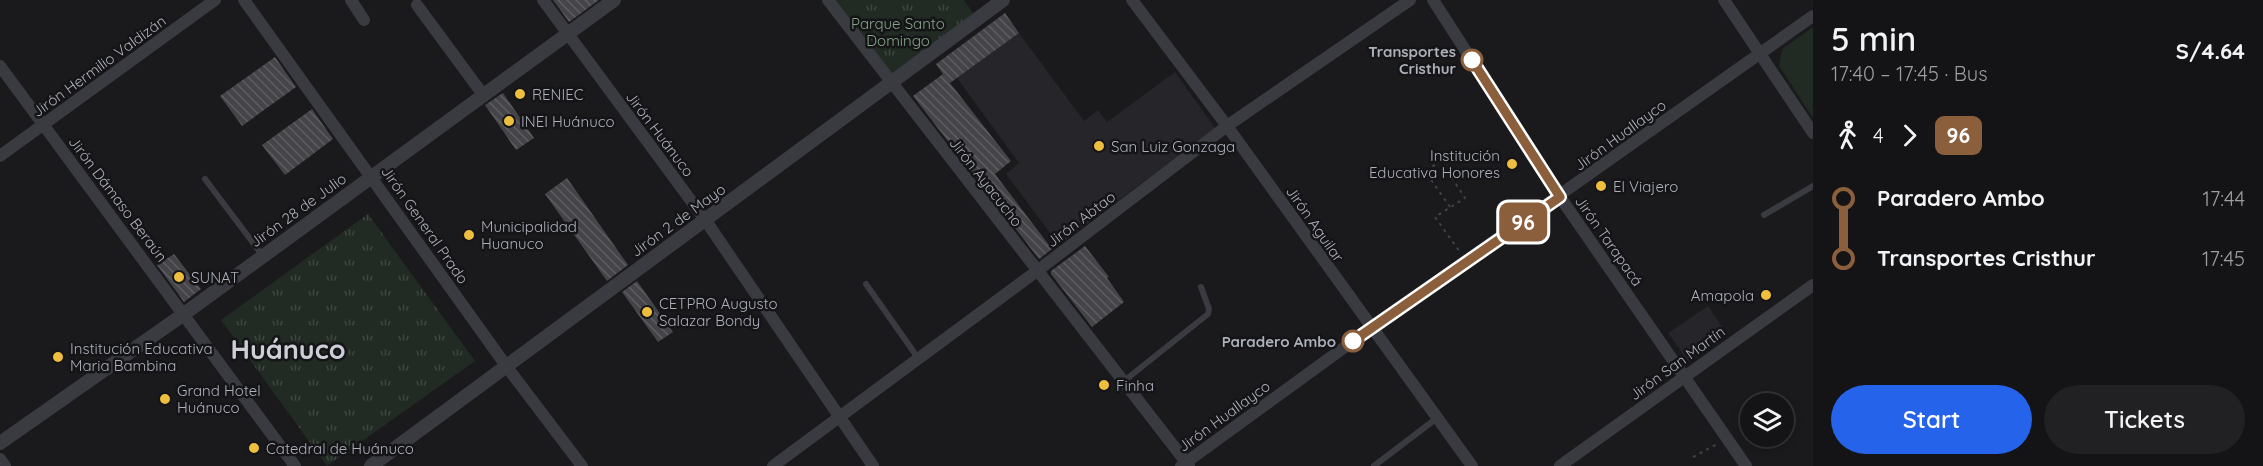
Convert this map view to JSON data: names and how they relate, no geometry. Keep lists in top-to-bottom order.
{
  "streets": {
    "street": [
      "Jirón Hermilio Valdizán",
      "Jirón Huánuco",
      "Jirón Huallayco",
      "Jirón Ayacucho",
      "Jirón Dámaso Beraún",
      "Jirón 28 de Julio",
      "Jirón Abtao",
      "Jirón 2 de Mayo",
      "Jirón Aguilar",
      "Jirón General Prado",
      "Jirón Tarapacá",
      "Jirón San Martín"
    ]
  },
  "crossings": [
    ["Jirón Hermilio Valdizán", "Jirón Dámaso Beraún"],
    ["Jirón Huánuco", "Jirón 28 de Julio"],
    ["Jirón Huánuco", "Jirón Abtao"],
    ["Jirón Huánuco", "Jirón 2 de Mayo"],
    ["Jirón Huallayco", "Jirón Ayacucho"],
    ["Jirón Huallayco", "Jirón Aguilar"],
    ["Jirón Huallayco", "Jirón Tarapacá"],
    ["Jirón Ayacucho", "Jirón Abtao"],
    ["Jirón Ayacucho", "Jirón 2 de Mayo"],
    ["Jirón Dámaso Beraún", "Jirón 28 de Julio"],
    ["Jirón 28 de Julio", "Jirón General Prado"],
    ["Jirón Abtao", "Jirón Aguilar"],
    ["Jirón 2 de Mayo", "Jirón General Prado"],
    ["Jirón Tarapacá", "Jirón San Martín"]
  ],
  "districts": ["Huánuco"],
  "parks": ["Parque Santo Domingo"],
  "places": [
    "Transportes Cristhur",
    "RENIEC",
    "INEI Huánuco",
    "San Luiz Gonzaga",
    "Institución Educativa Honores",
    "El Viajero",
    "Municipalidad Huanuco",
    "SUNAT",
    "Amapola",
    "CETPRO Augusto Salazar Bondy",
    "Paradero Ambo",
    "Institución Educativa Maria Bambina",
    "Finha",
    "Grand Hotel Huánuco",
    "Catedral de Huánuco"
  ],
  "lines": ["bus line 96"],
  "page": {
    "on_map": "96",
    "heading": ["5 min", "17:40 – 17:45 · Bus", "S/4.64"],
    "legs": ["4", "96"],
    "list": [
      {
        "name": "Paradero Ambo",
        "value": "17:44"
      },
      {
        "name": "Transportes Cristhur",
        "value": "17:45"
      }
    ],
    "buttons": ["Start", "Tickets"]
  }
}
